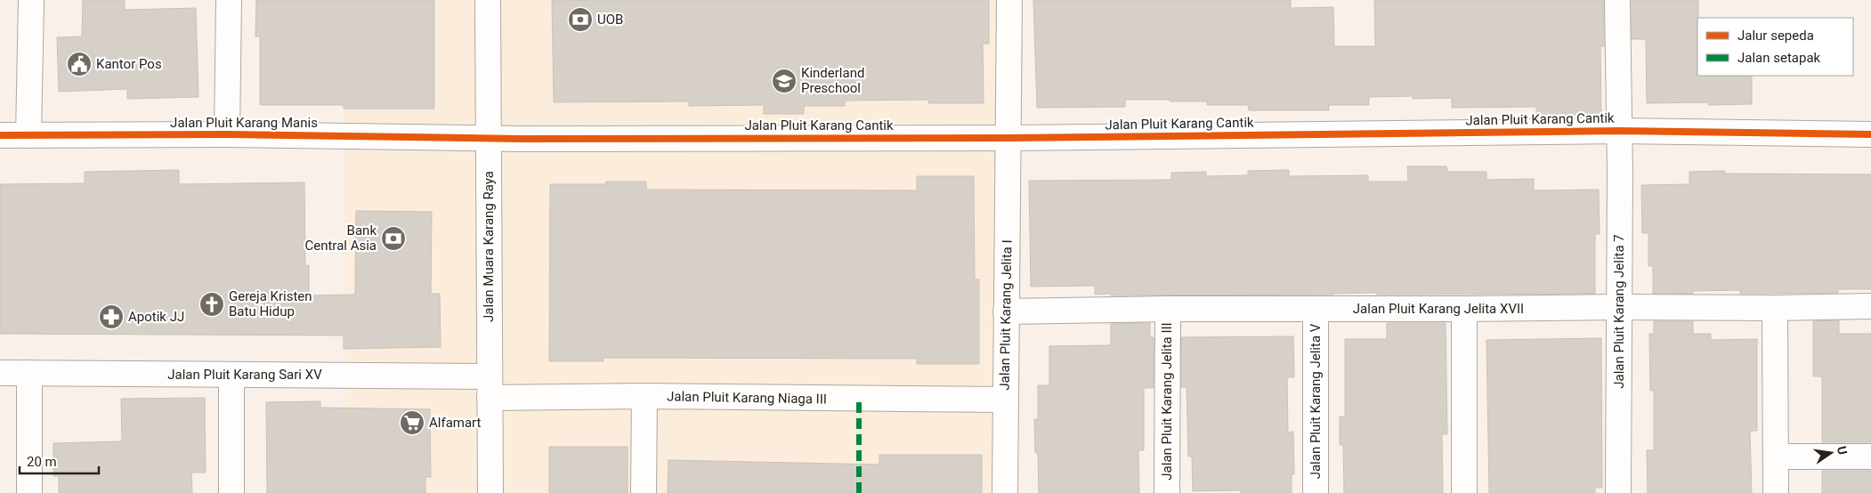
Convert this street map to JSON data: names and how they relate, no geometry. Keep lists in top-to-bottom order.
{
  "streets": {
    "street": [
      "Jalan Pluit Karang Cantik",
      "Jalan Pluit Karang Manis",
      "Jalan Muara Karang Raya",
      "Jalan Pluit Karang Jelita XVII",
      "Jalan Pluit Karang Jelita 7",
      "Jalan Pluit Karang Jelita I",
      "Jalan Pluit Karang Sari XV",
      "Jalan Pluit Karang Niaga III",
      "Jalan Pluit Karang Jelita III",
      "Jalan Pluit Karang Jelita V"
    ]
  },
  "crossings": [
    ["Jalan Pluit Karang Cantik", "Jalan Pluit Karang Manis"],
    ["Jalan Pluit Karang Cantik", "Jalan Muara Karang Raya"],
    ["Jalan Pluit Karang Cantik", "Jalan Pluit Karang Jelita 7"],
    ["Jalan Pluit Karang Cantik", "Jalan Pluit Karang Jelita I"],
    ["Jalan Pluit Karang Manis", "Jalan Muara Karang Raya"],
    ["Jalan Muara Karang Raya", "Jalan Pluit Karang Sari XV"],
    ["Jalan Muara Karang Raya", "Jalan Pluit Karang Niaga III"],
    ["Jalan Pluit Karang Jelita XVII", "Jalan Pluit Karang Jelita 7"],
    ["Jalan Pluit Karang Jelita XVII", "Jalan Pluit Karang Jelita I"],
    ["Jalan Pluit Karang Jelita XVII", "Jalan Pluit Karang Jelita III"],
    ["Jalan Pluit Karang Jelita XVII", "Jalan Pluit Karang Jelita V"],
    ["Jalan Pluit Karang Jelita I", "Jalan Pluit Karang Niaga III"],
    ["Jalan Pluit Karang Sari XV", "Jalan Pluit Karang Niaga III"]
  ],
  "places": {
    "bank": ["UOB", "Bank Central Asia"],
    "public building": ["Kantor Pos"],
    "school or university": ["Kinderland Preschool"],
    "church": ["Gereja Kristen Batu Hidup"],
    "pharmacy": ["Apotik JJ"],
    "supermarket": ["Alfamart"]
  },
  "legend": ["Jalur sepeda", "Jalan setapak"],
  "scale_bar": "20 m",
  "north": "right"
}
